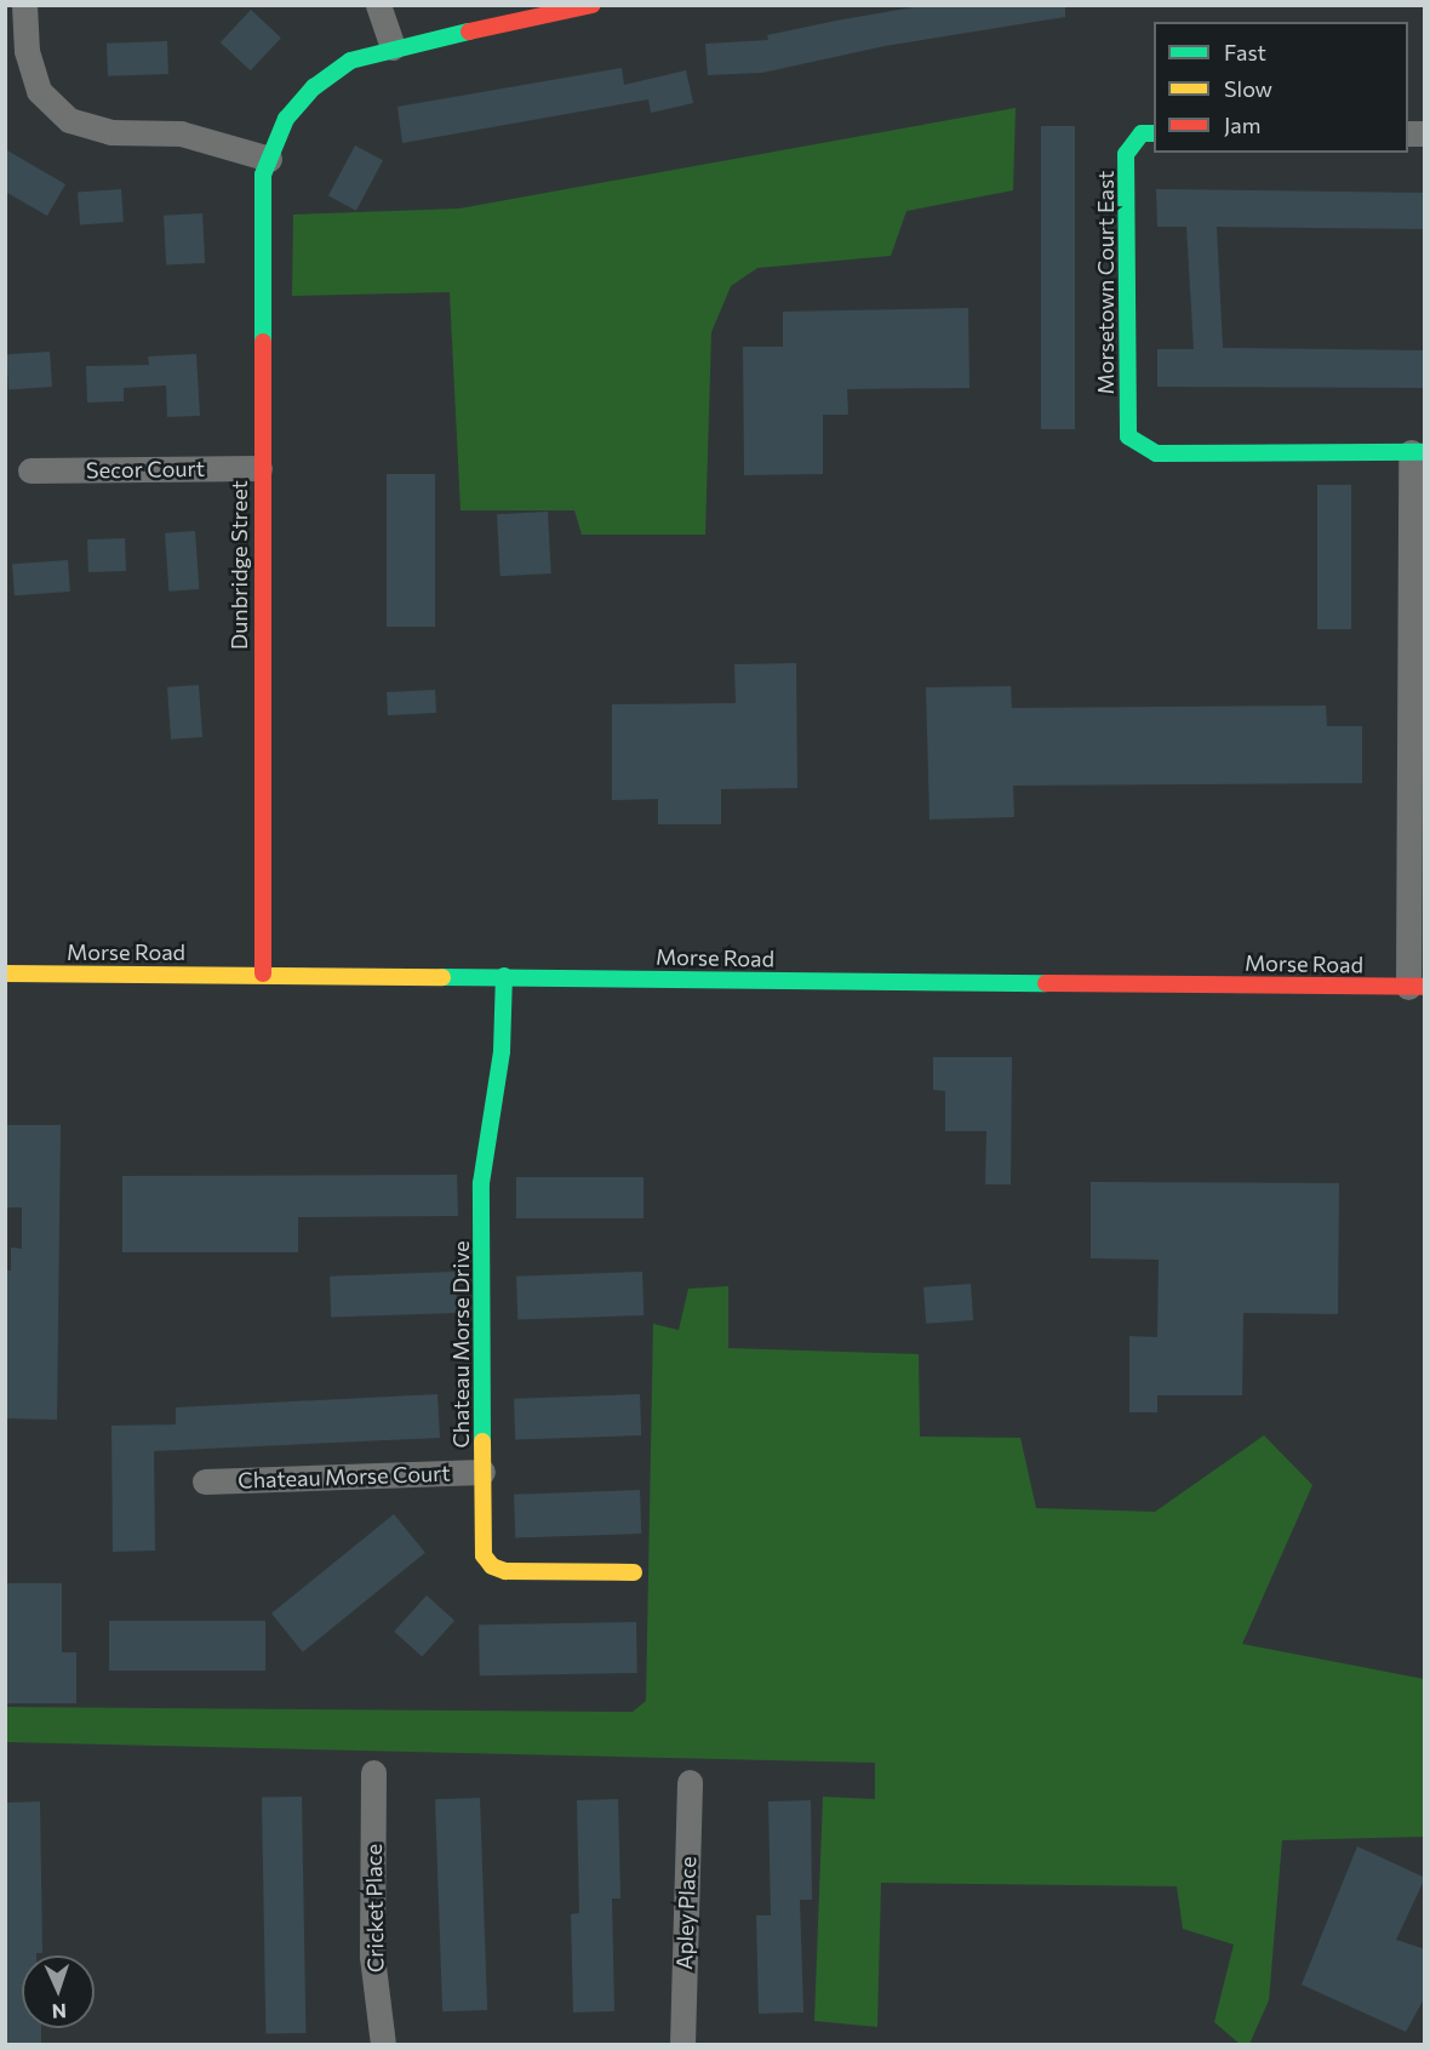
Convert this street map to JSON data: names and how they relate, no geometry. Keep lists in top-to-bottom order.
{
  "streets": {
    "street": [
      "Morsetown Court East",
      "Secor Court",
      "Dunbridge Street",
      "Morse Road",
      "Chateau Morse Drive",
      "Chateau Morse Court",
      "Cricket Place",
      "Apley Place"
    ]
  },
  "crossings": [
    ["Secor Court", "Dunbridge Street"],
    ["Dunbridge Street", "Morse Road"],
    ["Morse Road", "Chateau Morse Drive"],
    ["Chateau Morse Drive", "Chateau Morse Court"]
  ],
  "legend": ["Fast", "Slow", "Jam"],
  "north": "bottom"
}
